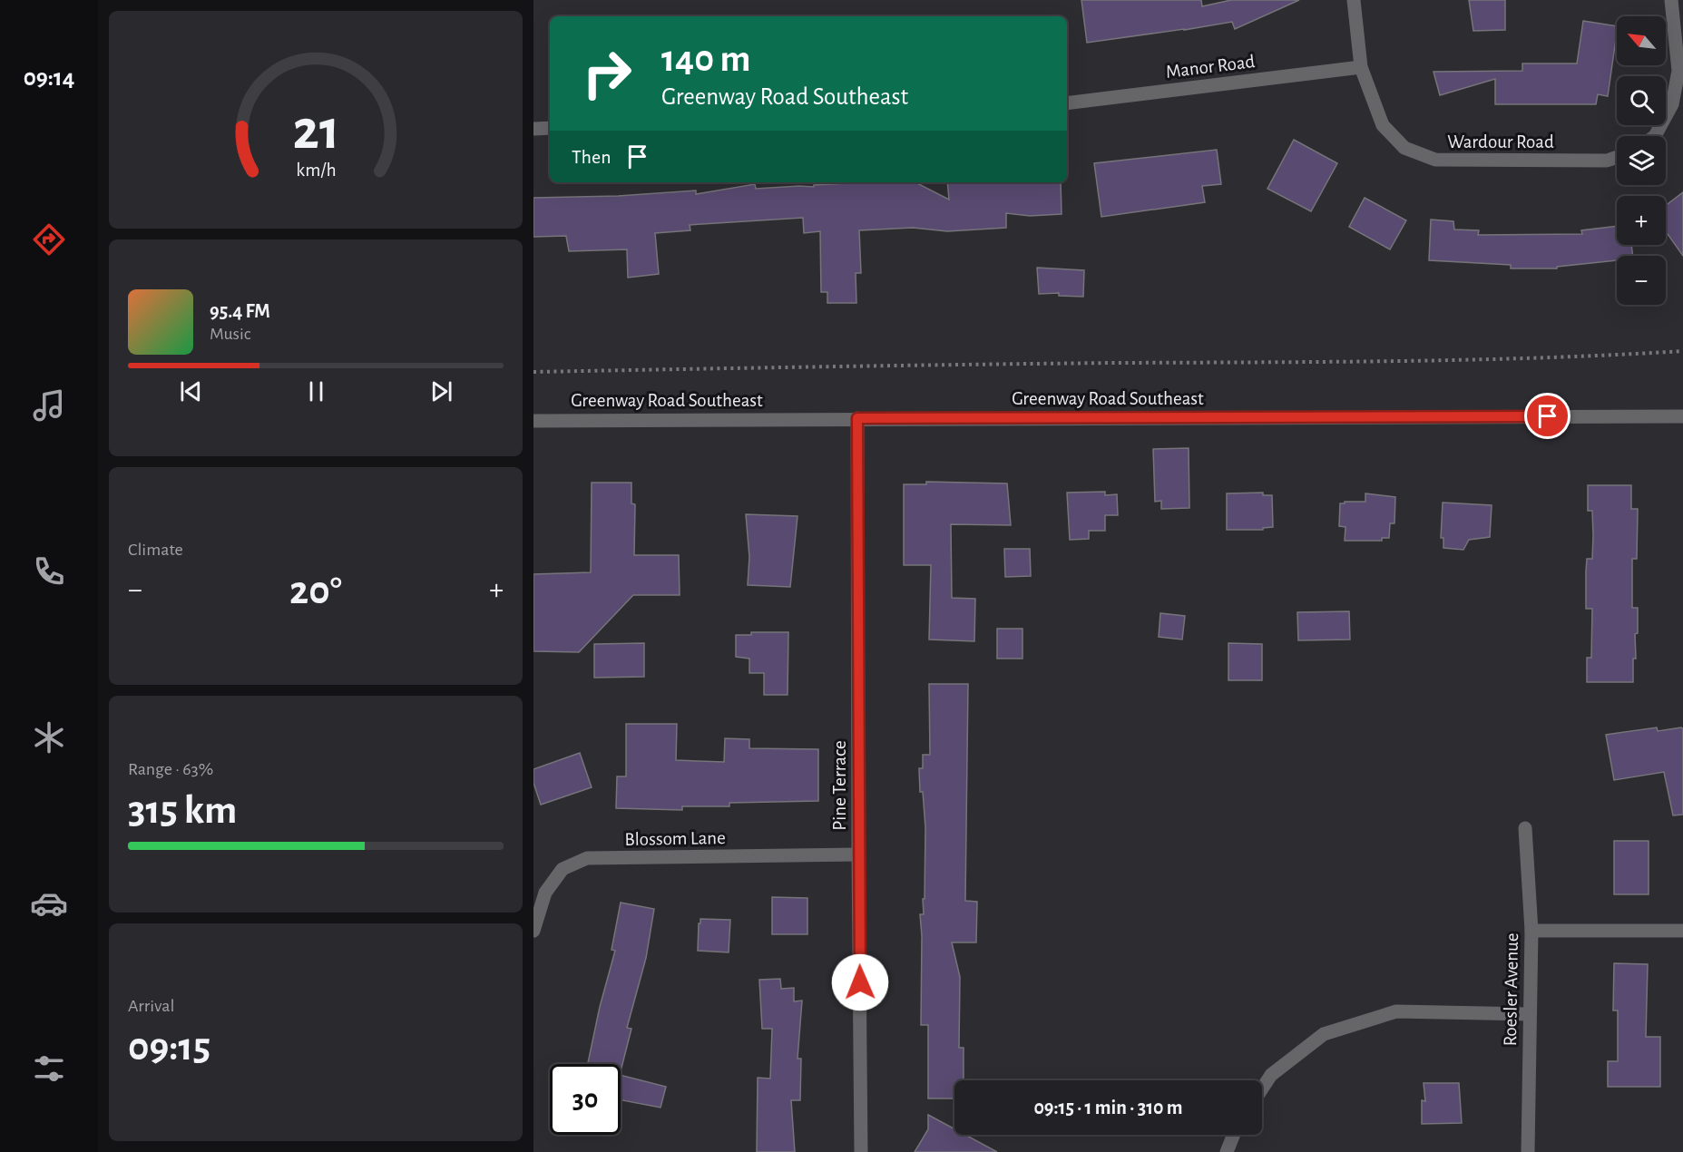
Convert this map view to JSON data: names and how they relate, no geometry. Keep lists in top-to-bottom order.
{
  "streets": {
    "street": [
      "Manor Road",
      "Wardour Road",
      "Greenway Road Southeast",
      "Pine Terrace",
      "Blossom Lane",
      "Roesler Avenue"
    ]
  },
  "crossings": [
    ["Manor Road", "Wardour Road"],
    ["Greenway Road Southeast", "Pine Terrace"],
    ["Pine Terrace", "Blossom Lane"]
  ],
  "north": "top left",
  "page": {
    "tabs": "09:14",
    "map_buttons": ["+", "−"],
    "turn": ["140 m", "Greenway Road Southeast"],
    "then": "Then",
    "song": ["95.4 FM", "Music"],
    "tile": [
      "Climate",
      ["Range · 63%", "315 km"],
      ["Arrival", "09:15"]
    ],
    "heat": ["−", "20°", "+"],
    "limit": "30",
    "trip": "09:15 · 1 min · 310 m",
    "gauge": ["21", "km/h"]
  }
}
